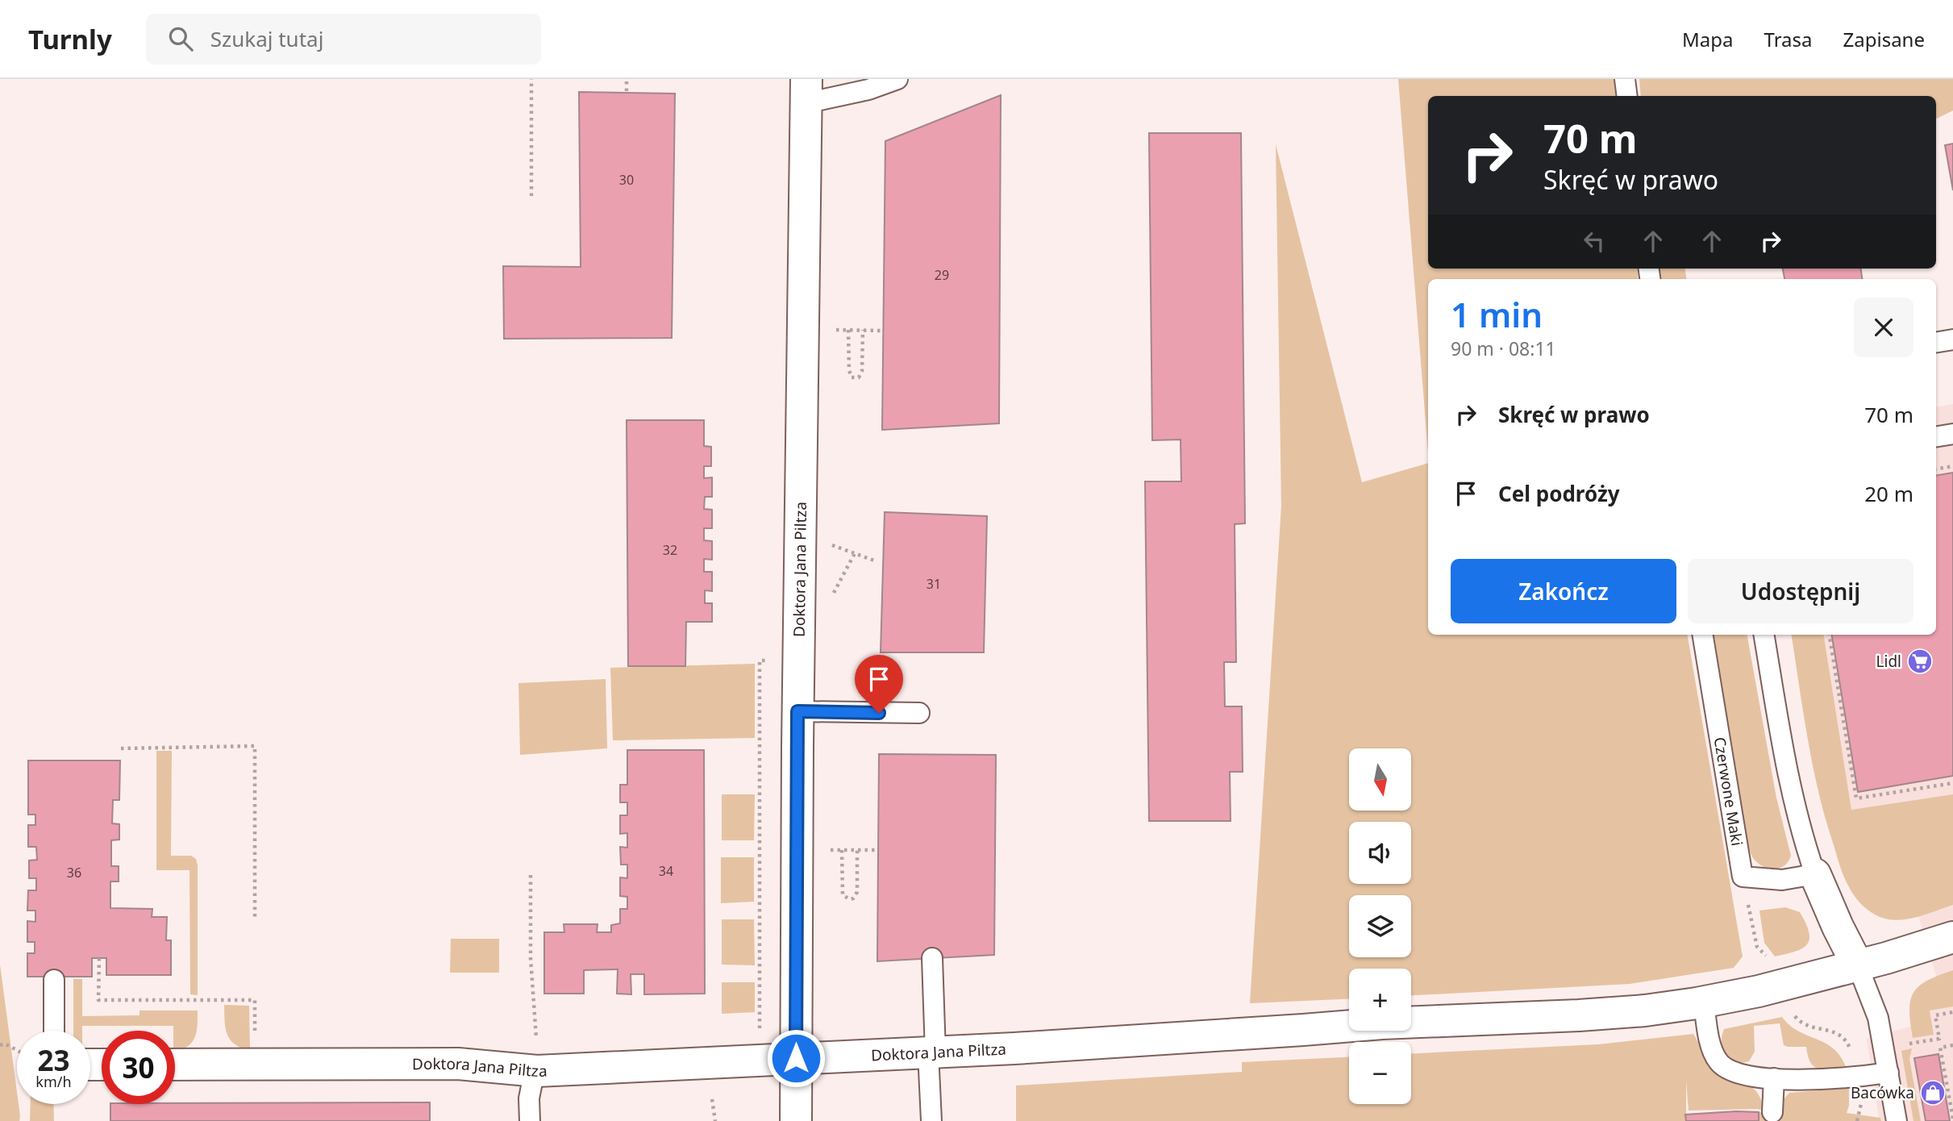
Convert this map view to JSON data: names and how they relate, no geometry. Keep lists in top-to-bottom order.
{
  "streets": {
    "street": ["Doktora Jana Piltza"],
    "lane": ["Czerwone Maki"]
  },
  "places": {
    "supermarket": ["Lidl"],
    "shop": ["Bacówka"]
  },
  "house_numbers": [
    "30",
    "29",
    "32",
    "31",
    "34",
    "36"
  ],
  "north": "bottom",
  "page": {
    "header": "Turnly",
    "search": "Szukaj tutaj",
    "nav": ["Mapa", "Trasa", "Zapisane"],
    "turn": ["70 m", "Skręć w prawo"],
    "heading": ["1 min", "90 m · 08:11"],
    "list": [
      {
        "name": "Skręć w prawo",
        "value": "70 m"
      },
      {
        "name": "Cel podróży",
        "value": "20 m"
      }
    ],
    "buttons": ["Zakończ", "Udostępnij"],
    "map_buttons": ["+", "−"],
    "speed": "23 km/h",
    "limit": "30"
  }
}
